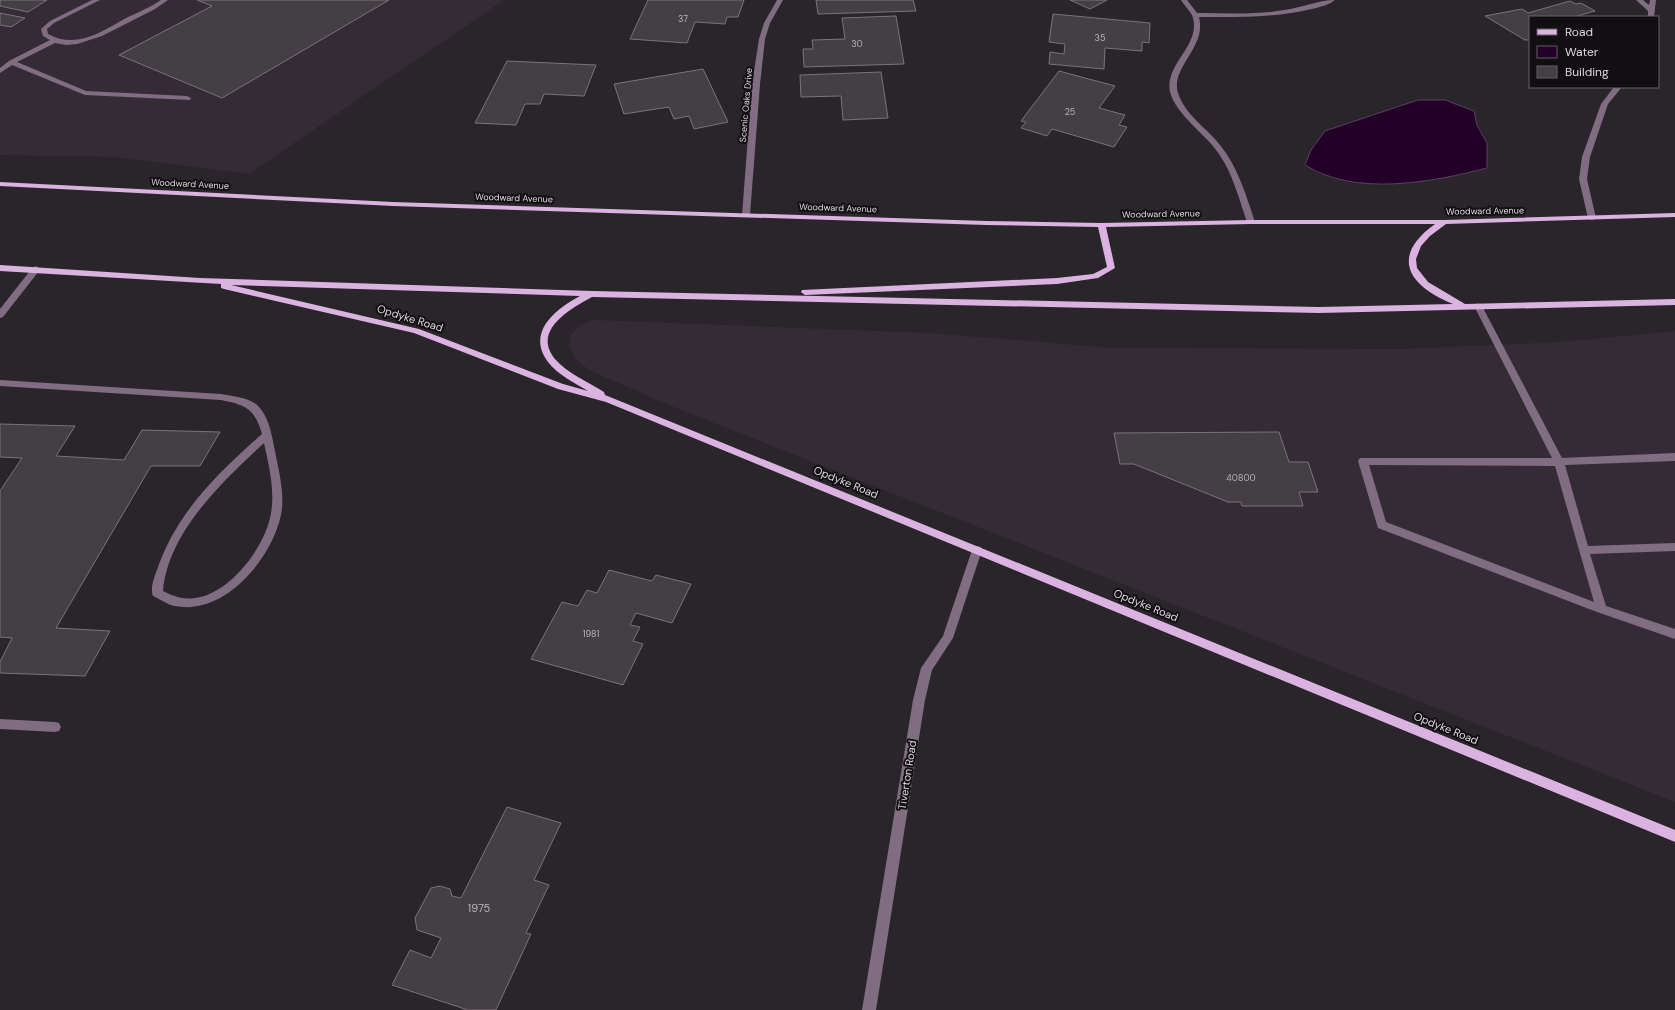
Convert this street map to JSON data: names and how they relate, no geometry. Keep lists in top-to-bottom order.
{
  "streets": {
    "main road": ["Woodward Avenue", "Opdyke Road"],
    "street": ["Scenic Oaks Drive", "Tiverton Road"]
  },
  "crossings": [
    ["Scenic Oaks Drive", "Woodward Avenue"],
    ["Opdyke Road", "Tiverton Road"]
  ],
  "house_numbers": [
    "37",
    "35",
    "30",
    "25",
    "40800",
    "1981",
    "1975"
  ],
  "legend": ["Road", "Water", "Building"]
}
